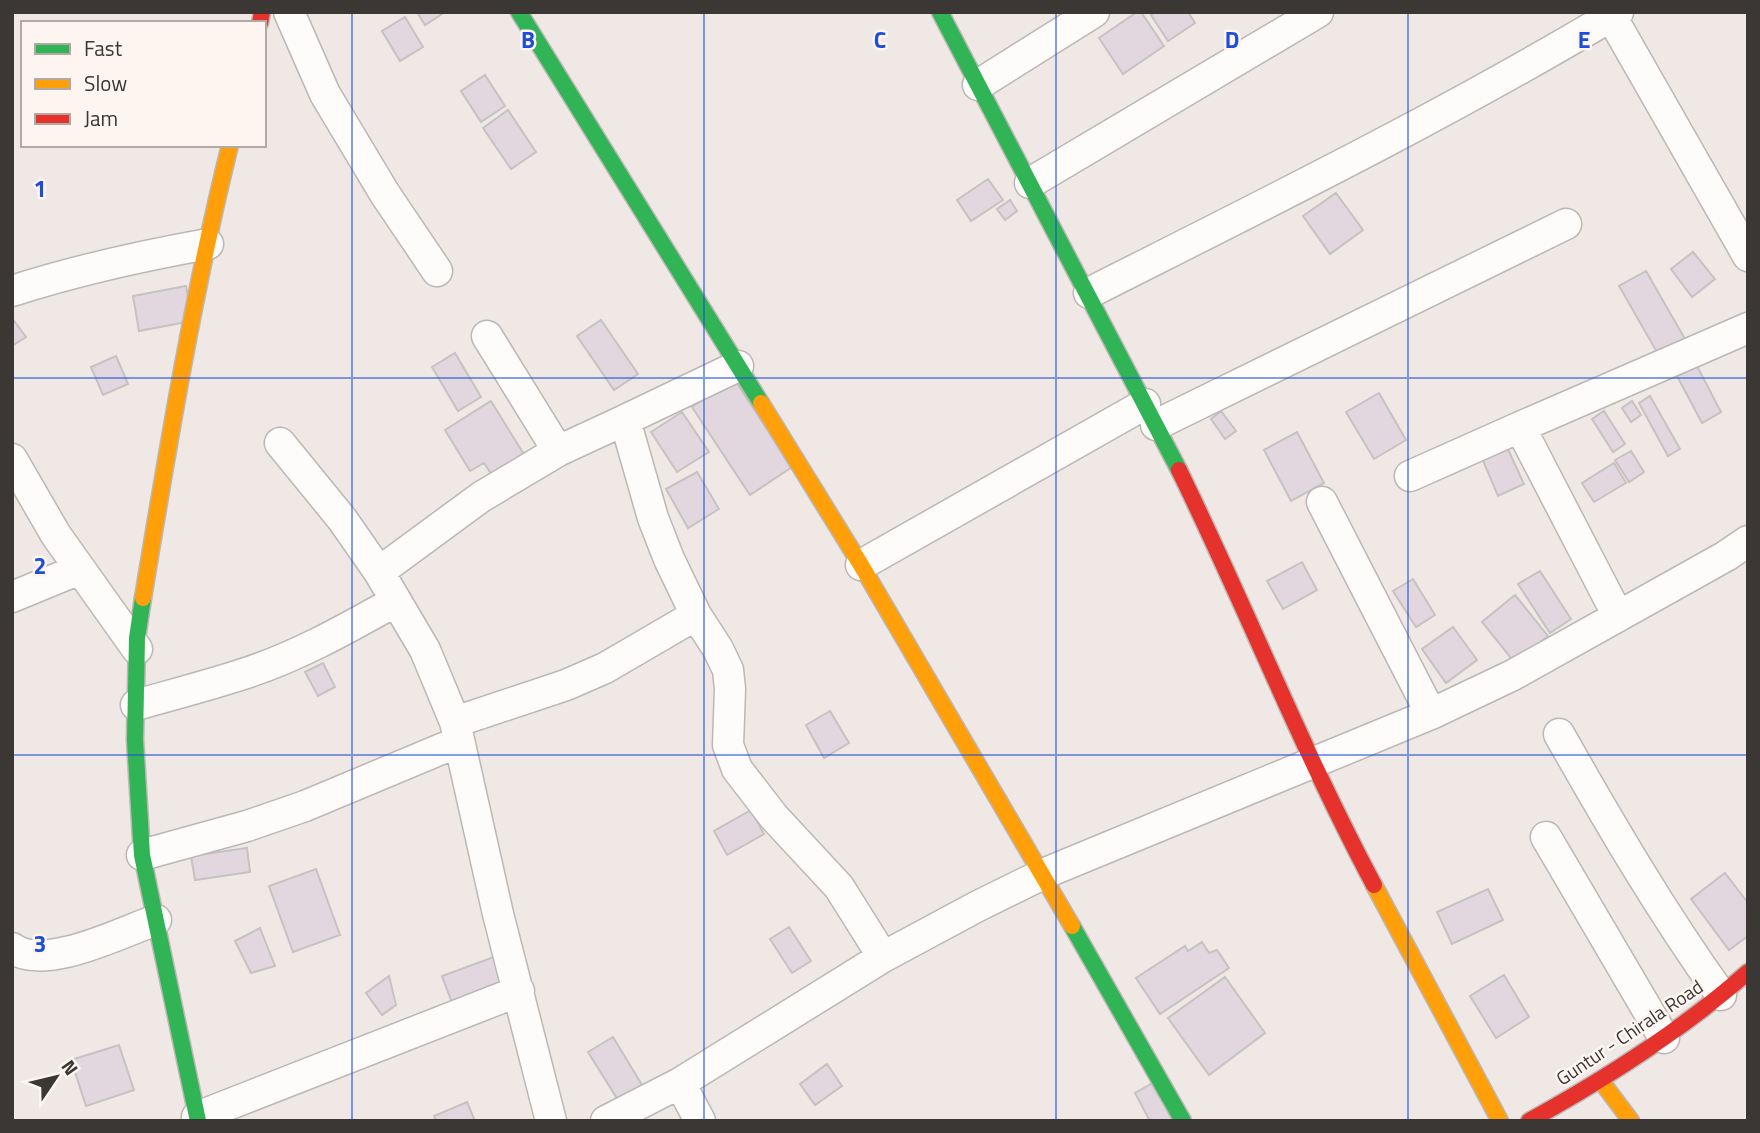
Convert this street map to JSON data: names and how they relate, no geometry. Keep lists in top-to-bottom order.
{
  "streets": {
    "street": ["Guntur - Chirala Road"]
  },
  "legend": ["Fast", "Slow", "Jam"],
  "north": "top right",
  "grid": {
    "columns": [
      "B",
      "C",
      "D",
      "E"
    ],
    "rows": ["1", "2", "3"]
  }
}
